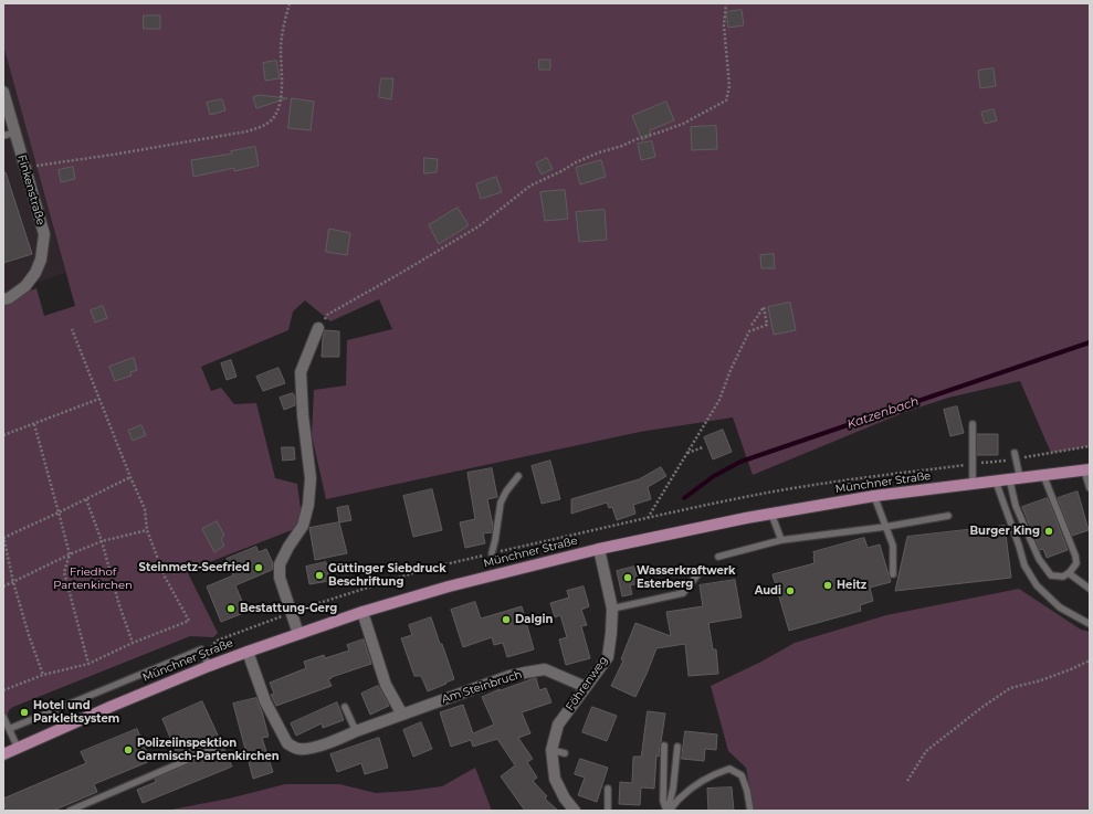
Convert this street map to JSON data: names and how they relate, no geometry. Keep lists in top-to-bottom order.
{
  "streets": {
    "main road": ["Münchner Straße"],
    "street": ["Finkenstraße", "Föhrenweg", "Am Steinbruch"]
  },
  "crossings": [
    ["Münchner Straße", "Föhrenweg"],
    ["Münchner Straße", "Am Steinbruch"],
    ["Föhrenweg", "Am Steinbruch"]
  ],
  "water": ["Katzenbach"],
  "parks": ["Friedhof Partenkirchen"],
  "places": [
    "Burger King",
    "Steinmetz-Seefried",
    "Güttinger Siebdruck Beschriftung",
    "Wasserkraftwerk Esterberg",
    "Heitz",
    "Audi",
    "Bestattung-Gerg",
    "Dalgin",
    "Hotel und Parkleitsystem",
    "Polizeiinspektion Garmisch-Partenkirchen"
  ]
}
